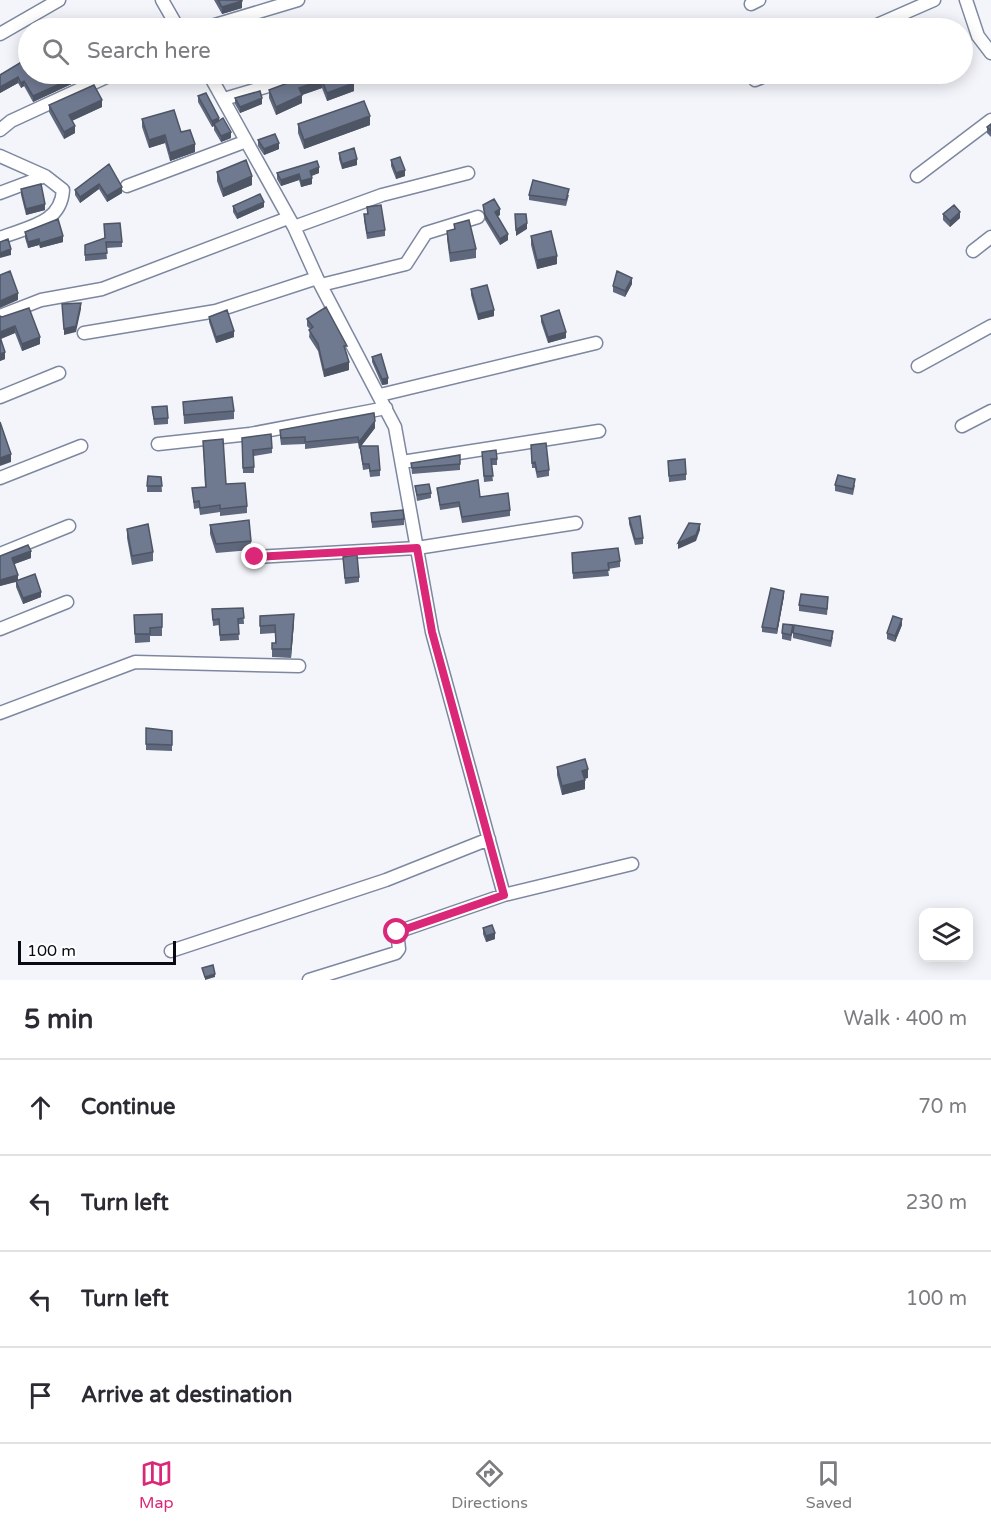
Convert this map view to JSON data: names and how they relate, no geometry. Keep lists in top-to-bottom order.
{
  "scale_bar": "100 m",
  "page": {
    "search": "Search here",
    "scale": "100 m",
    "heading": ["5 min", "Walk · 400 m"],
    "list": [
      ["Continue", "70 m"],
      ["Turn left", "230 m"],
      ["Turn left", "100 m"],
      "Arrive at destination"
    ],
    "nav": ["Map", "Directions", "Saved"]
  }
}
